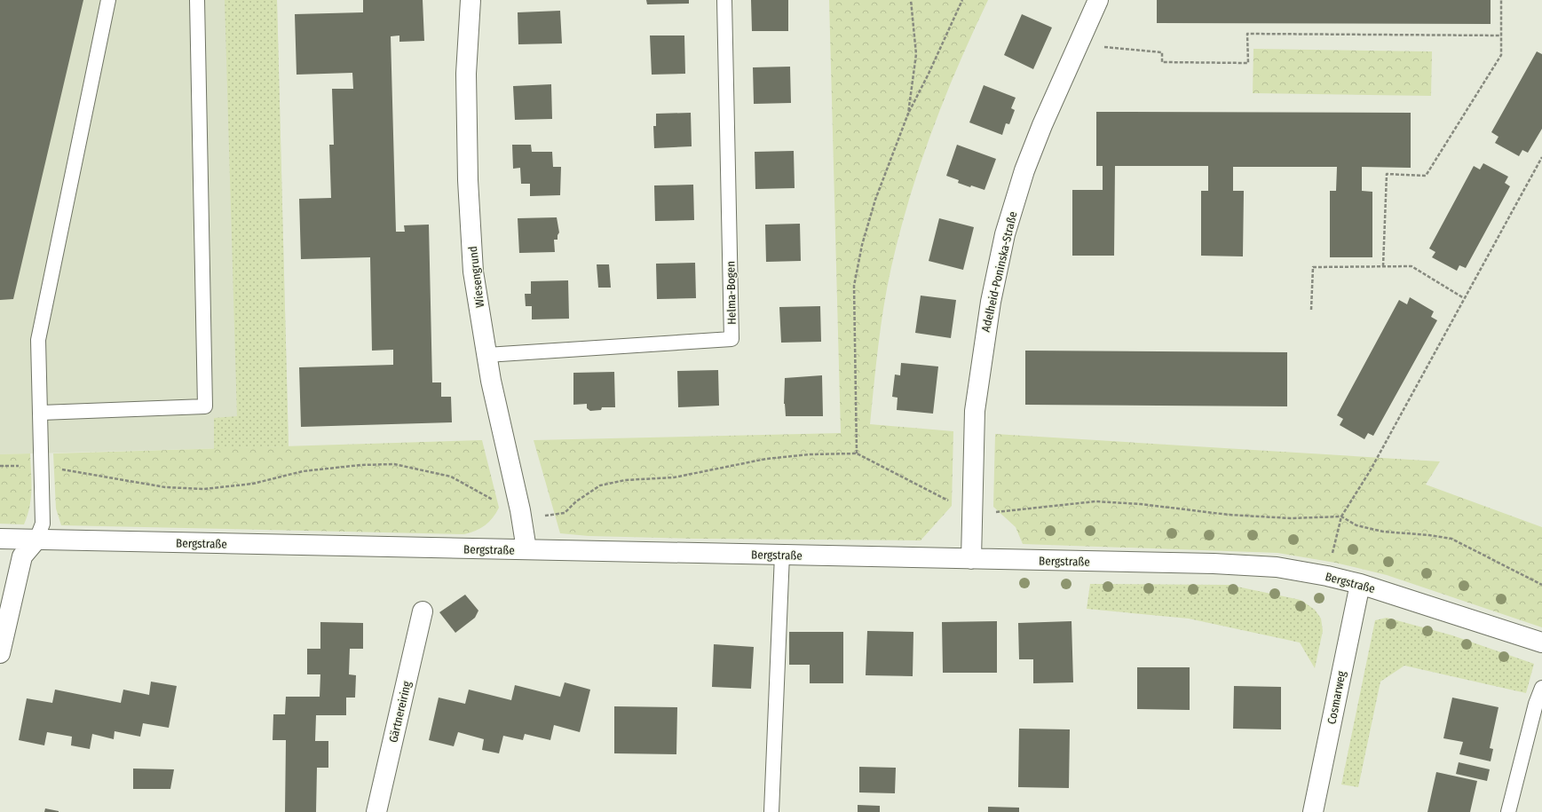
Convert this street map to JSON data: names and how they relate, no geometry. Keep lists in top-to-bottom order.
{
  "streets": {
    "street": [
      "Adelheid-Poninska-Straße",
      "Wiesengrund",
      "Bergstraße",
      "Cosmarweg",
      "Gärtnereiring"
    ],
    "lane": ["Helma-Bogen"]
  },
  "crossings": [
    ["Adelheid-Poninska-Straße", "Bergstraße"],
    ["Wiesengrund", "Helma-Bogen"],
    ["Wiesengrund", "Bergstraße"],
    ["Bergstraße", "Cosmarweg"]
  ]
}
